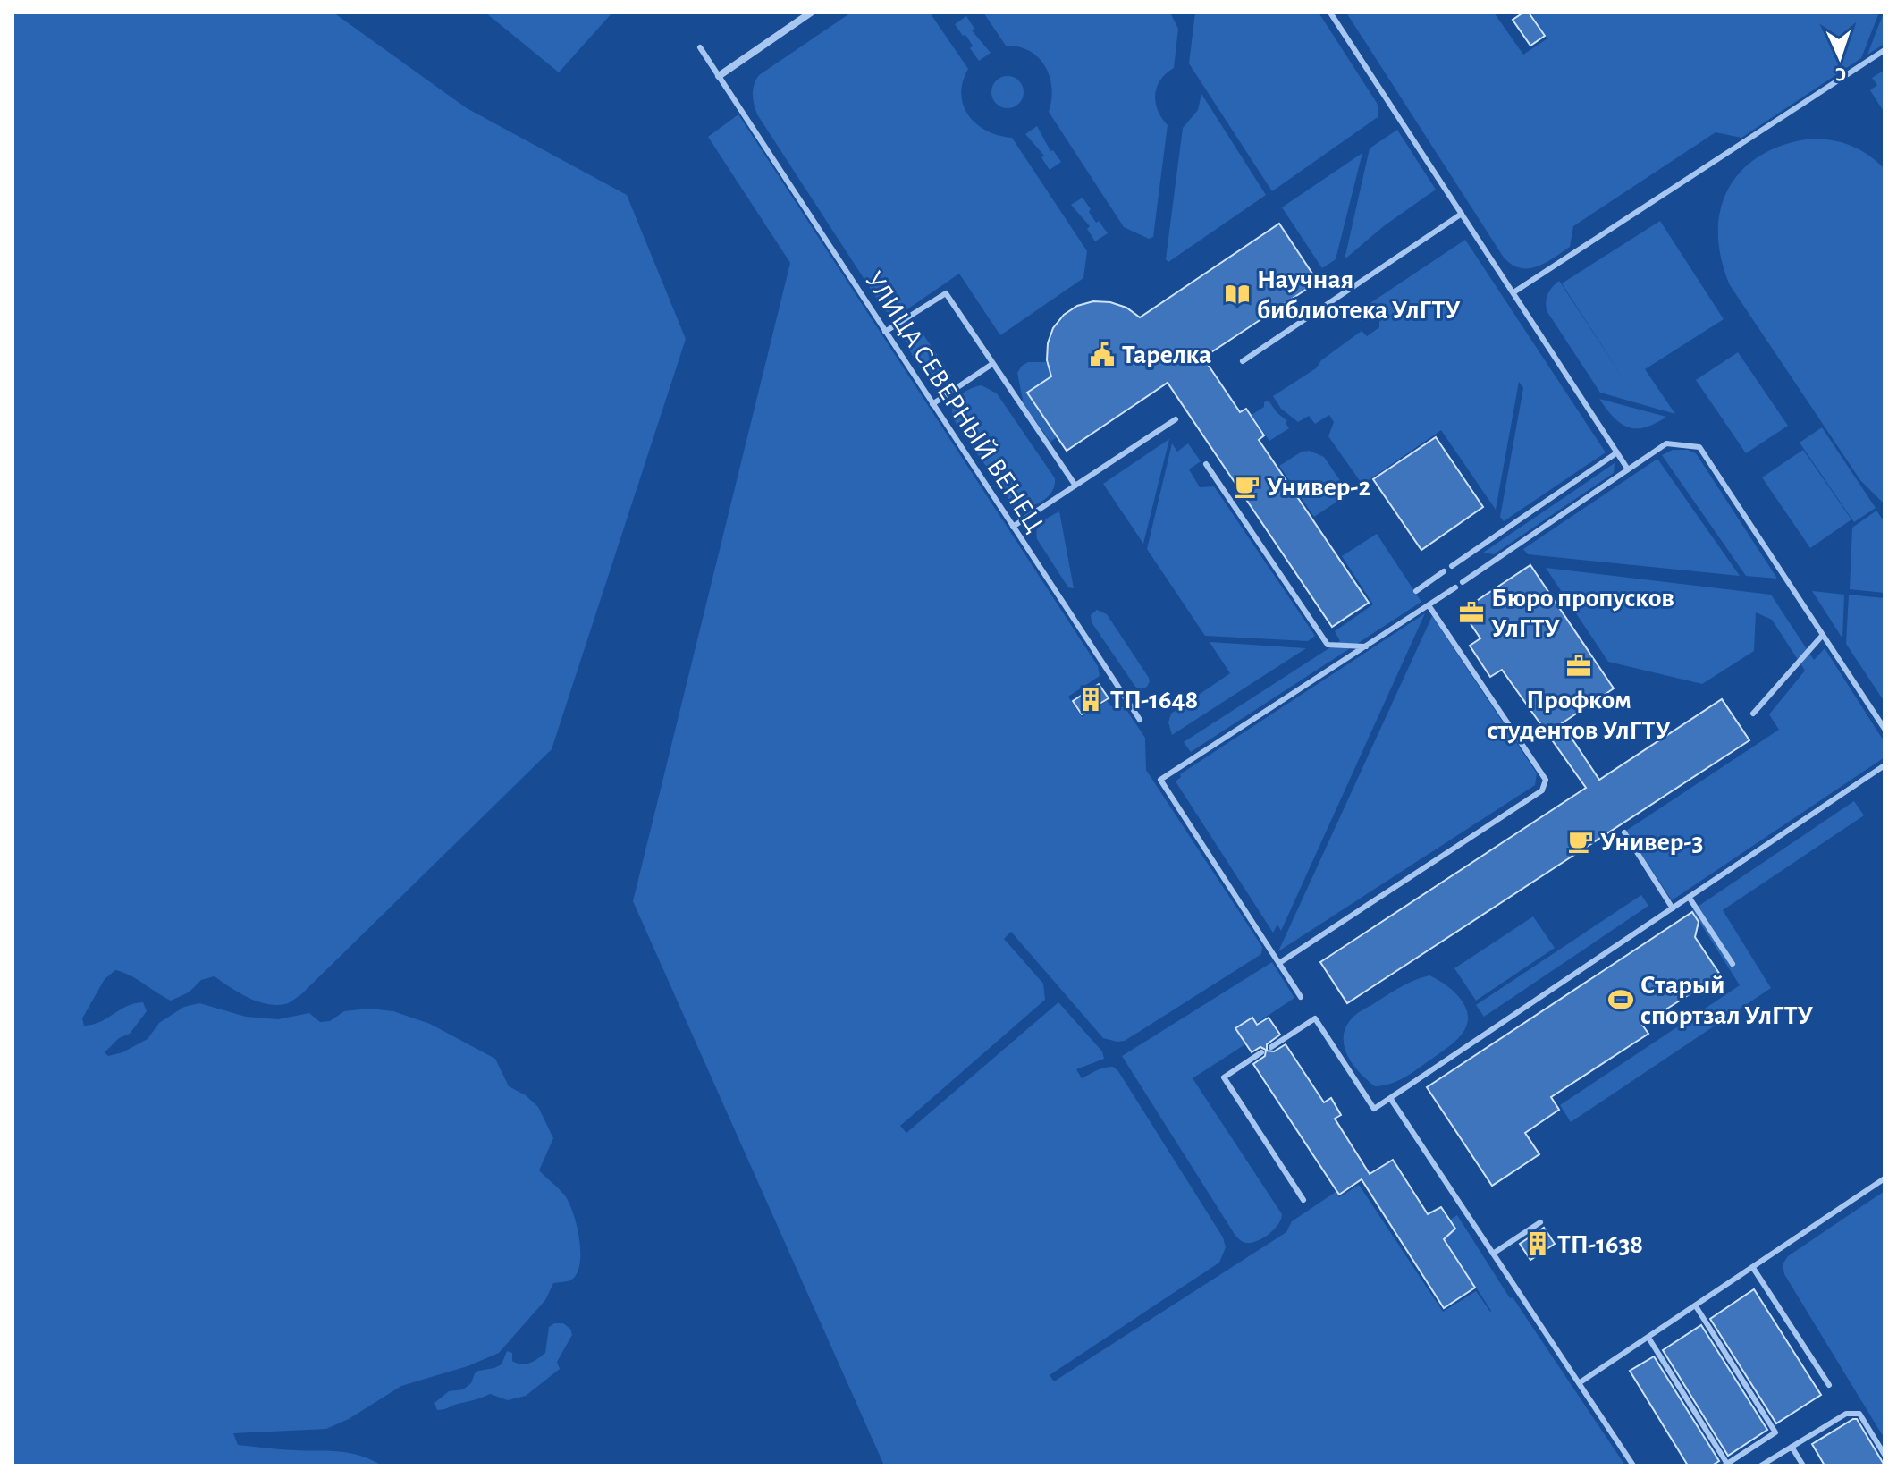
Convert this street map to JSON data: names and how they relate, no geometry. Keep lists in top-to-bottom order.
{
  "streets": {
    "lane": ["УЛИЦА СЕВЕРНЫЙ ВЕНЕЦ"]
  },
  "places": {
    "library": ["Научная библиотека УлГТУ"],
    "public building": ["Тарелка"],
    "cafe": ["Универ-2", "Универ-3"],
    "office": ["Бюро пропусков УлГТУ", "Профком студентов УлГТУ"],
    "building": ["ТП-1648", "ТП-1638"],
    "sports": ["Старый спортзал УлГТУ"]
  },
  "north": "bottom"
}
